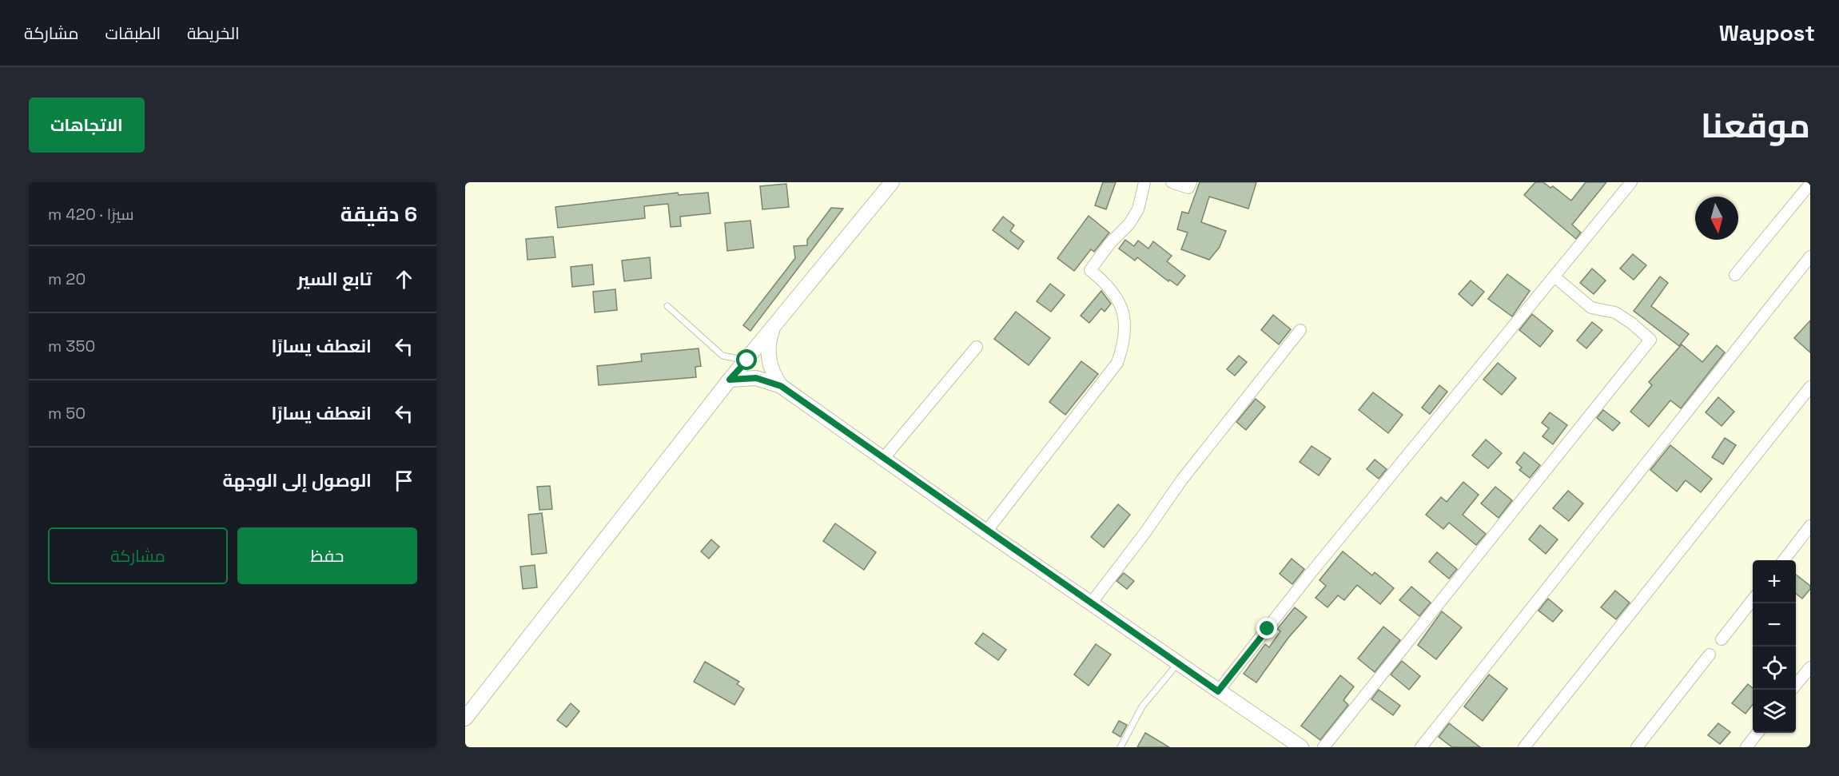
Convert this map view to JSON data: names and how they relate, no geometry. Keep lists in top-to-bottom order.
{
  "north": "bottom",
  "page": {
    "header": "Waypost",
    "nav": ["الخريطة", "الطبقات", "مشاركة"],
    "title": "موقعنا",
    "buttons": [
      "الاتجاهات",
      ["حفظ", "مشاركة"]
    ],
    "heading": ["6 دقيقة", "سيرًا · 420 m"],
    "list": [
      ["تابع السير", "20 m"],
      ["انعطف يسارًا", "350 m"],
      ["انعطف يسارًا", "50 m"],
      "الوصول إلى الوجهة"
    ],
    "map_buttons": ["+", "−"]
  }
}
